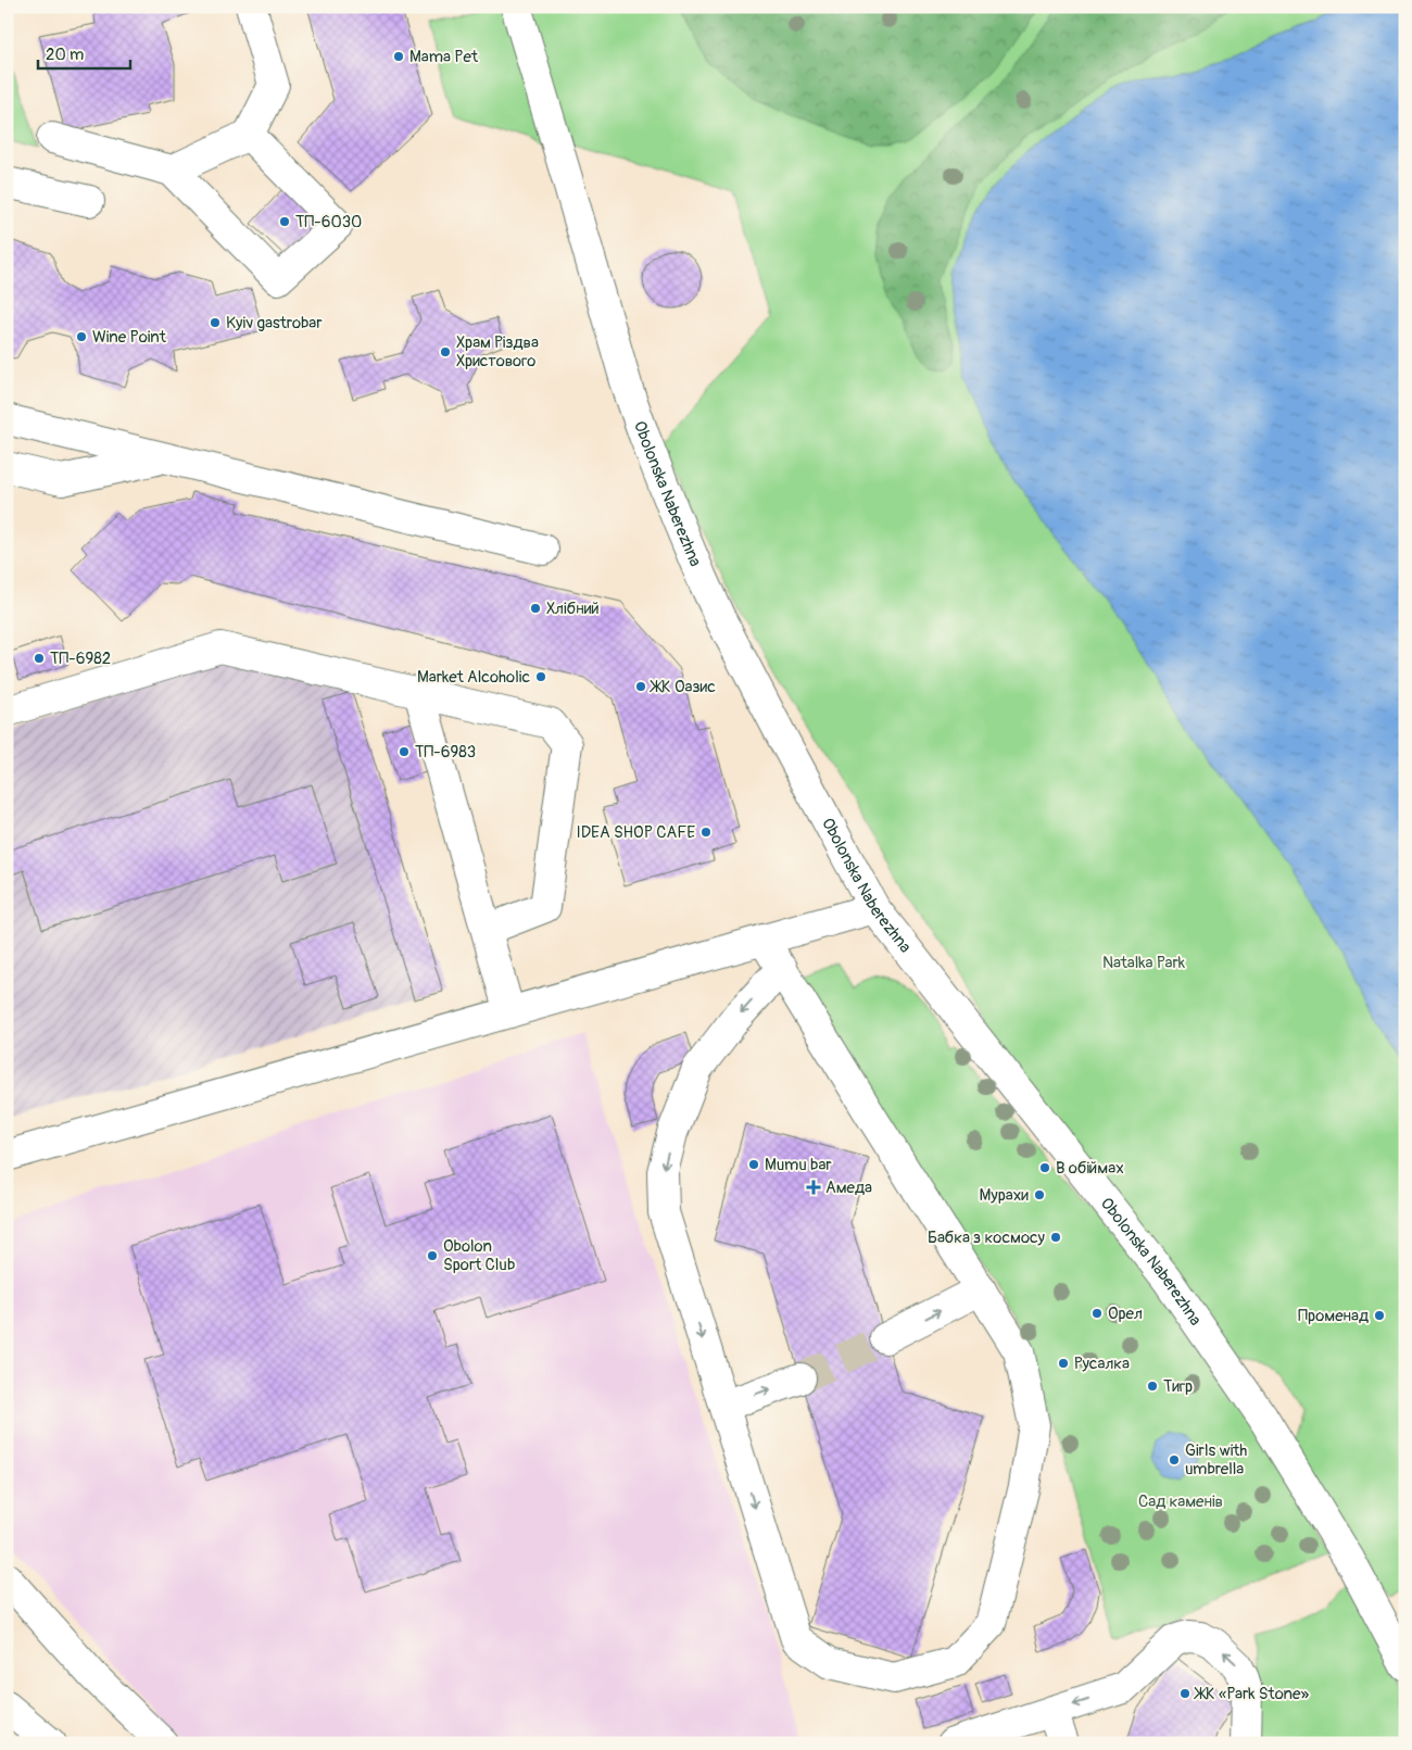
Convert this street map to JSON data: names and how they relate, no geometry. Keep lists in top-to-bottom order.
{
  "streets": {
    "street": ["Obolonska Naberezhna"]
  },
  "parks": ["Natalka Park", "Сад каменів"],
  "places": {
    "other": [
      "Mama Pet",
      "ТП-6030",
      "Kyiv gastrobar",
      "Wine Point",
      "Храм Різдва Христового",
      "Хлібний",
      "ТП-6982",
      "Market Alcoholic",
      "ЖК Оазис",
      "ТП-6983",
      "IDEA SHOP CAFE",
      "Mumu bar",
      "В обіймах",
      "Мурахи",
      "Бабка з космосу",
      "Obolon Sport Club",
      "Орел",
      "Променад",
      "Русалка",
      "Тигр",
      "Girls with umbrella",
      "ЖК «Park Stone»"
    ],
    "health": ["Амеда"]
  },
  "scale_bar": "20 m"
}
